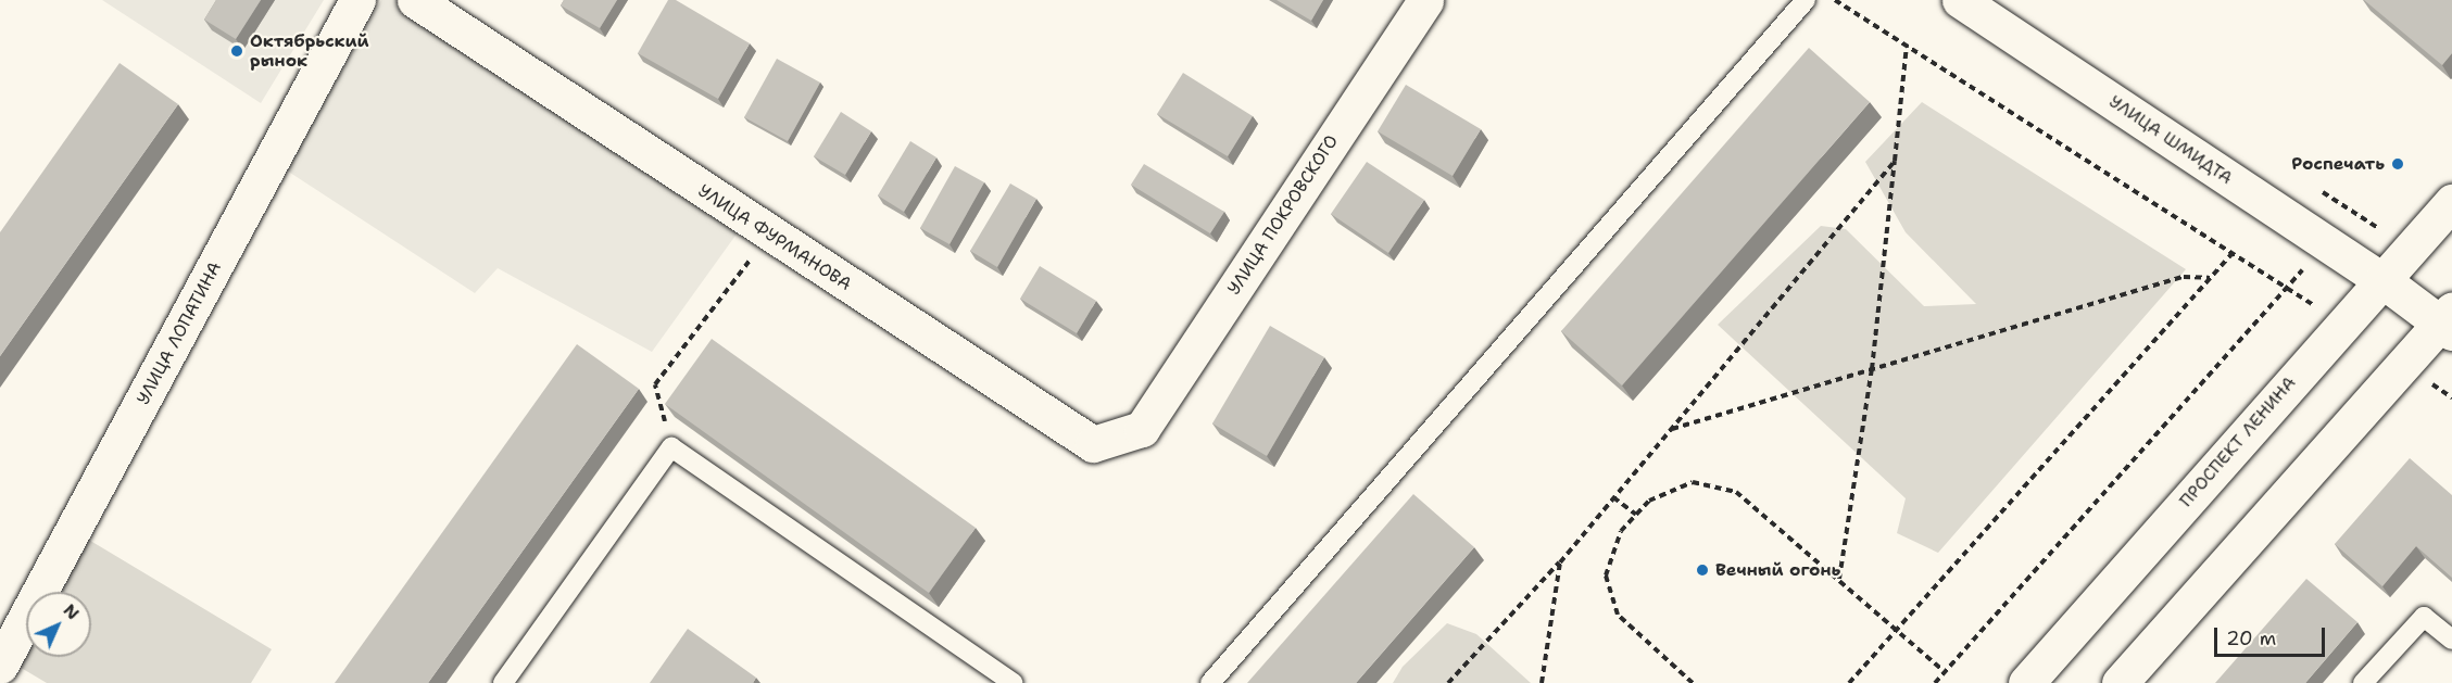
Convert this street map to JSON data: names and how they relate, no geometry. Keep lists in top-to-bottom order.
{
  "streets": {
    "street": [
      "УЛИЦА ШМИДТА",
      "УЛИЦА ПОКРОВСКОГО",
      "УЛИЦА ФУРМАНОВА",
      "УЛИЦА ЛОПАТИНА",
      "ПРОСПЕКТ ЛЕНИНА"
    ]
  },
  "crossings": [
    ["УЛИЦА ШМИДТА", "ПРОСПЕКТ ЛЕНИНА"],
    ["УЛИЦА ПОКРОВСКОГО", "УЛИЦА ФУРМАНОВА"]
  ],
  "places": ["Октябрьский рынок", "Роспечать", "Вечный огонь"],
  "scale_bar": "20 m",
  "north": "top right"
}
